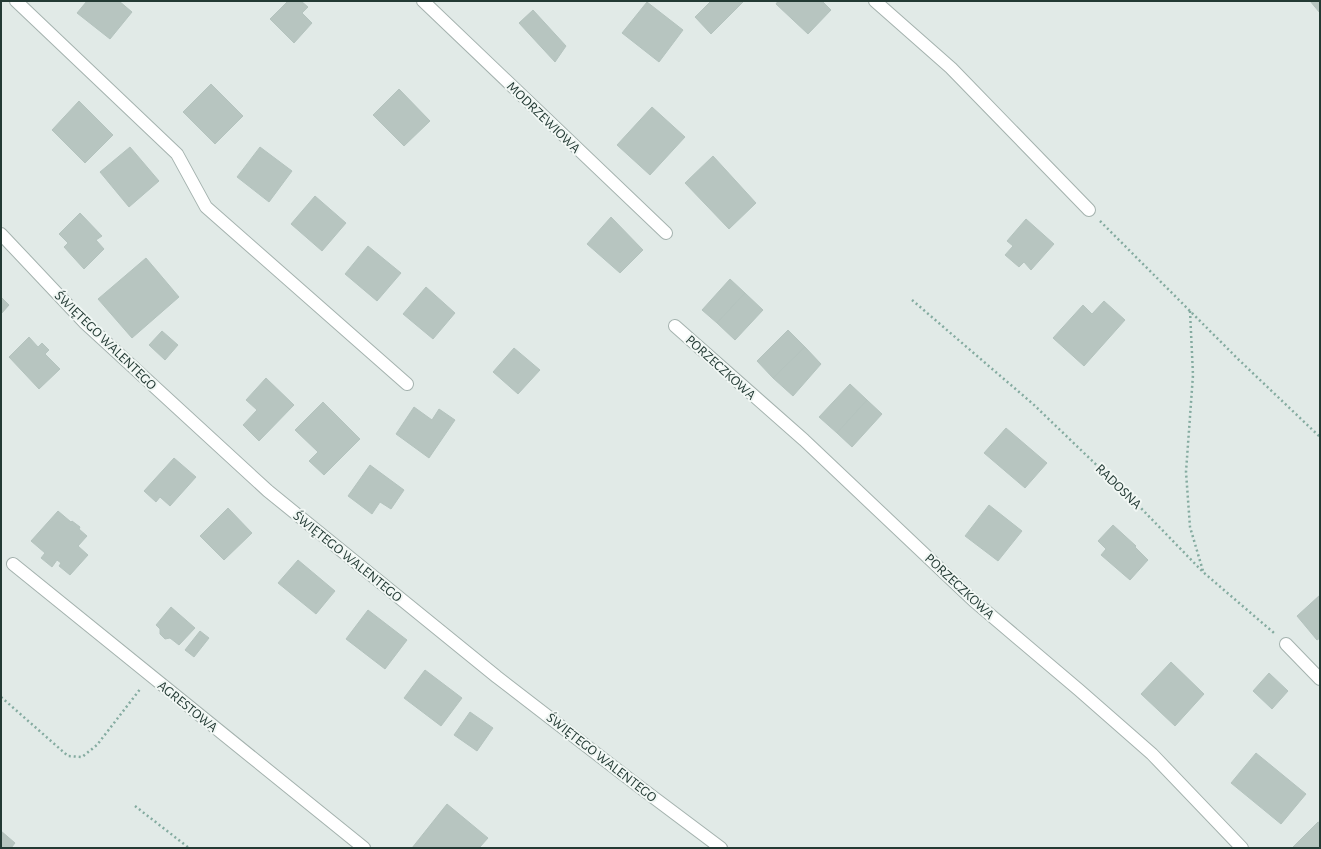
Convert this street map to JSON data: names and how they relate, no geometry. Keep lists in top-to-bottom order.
{
  "streets": {
    "street": [
      "MODRZEWIOWA",
      "ŚWIĘTEGO WALENTEGO",
      "PORZECZKOWA",
      "AGRESTOWA"
    ],
    "path": ["RADOSNA"]
  }
}
